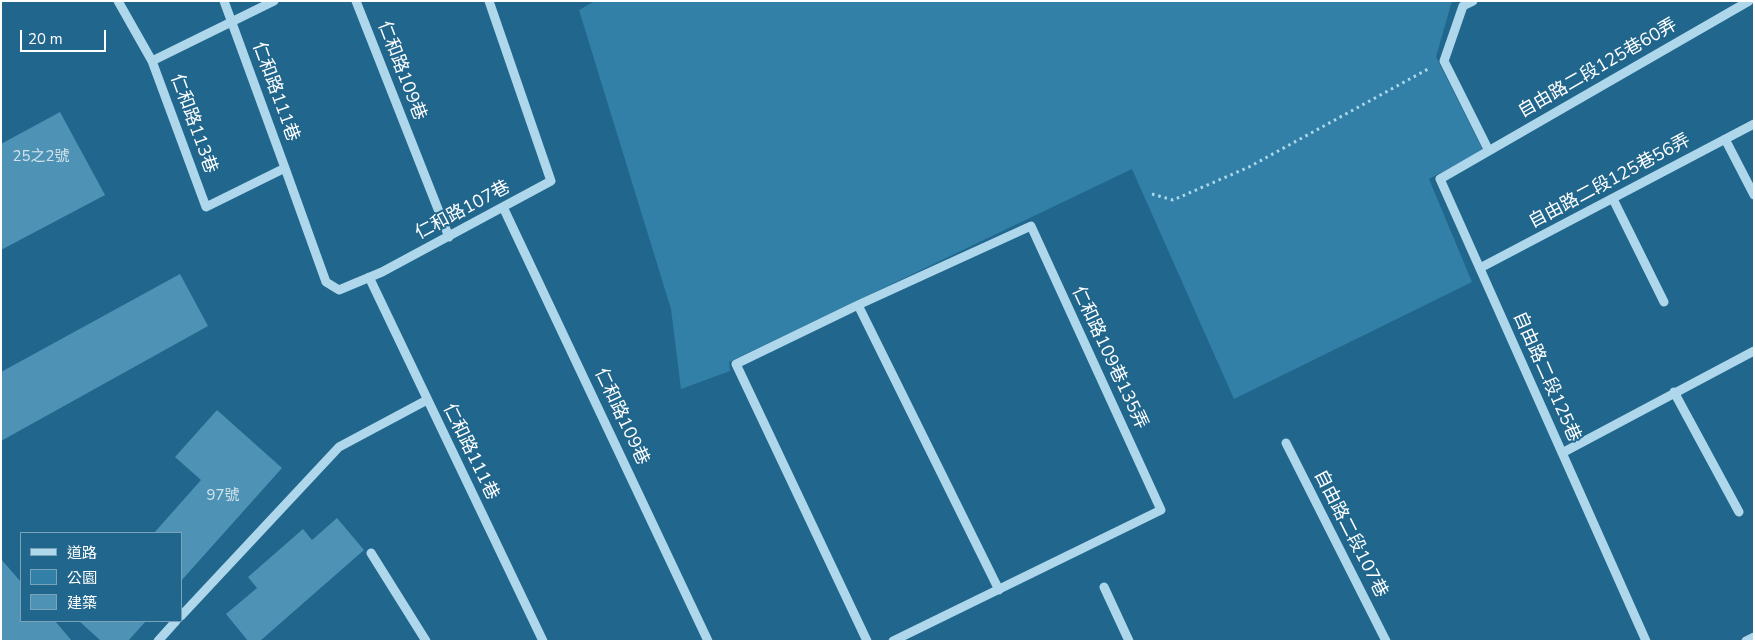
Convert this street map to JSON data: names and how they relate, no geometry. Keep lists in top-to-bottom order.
{
  "streets": {
    "street": [
      "自由路二段125巷60弄",
      "仁和路109巷",
      "仁和路111巷",
      "仁和路113巷",
      "自由路二段125巷56弄",
      "仁和路107巷",
      "仁和路109巷135弄",
      "自由路二段125巷",
      "自由路二段107巷"
    ]
  },
  "crossings": [
    ["自由路二段125巷60弄", "自由路二段125巷"],
    ["仁和路109巷", "仁和路107巷"],
    ["仁和路111巷", "仁和路113巷"],
    ["仁和路111巷", "仁和路107巷"],
    ["自由路二段125巷56弄", "自由路二段125巷"]
  ],
  "house_numbers": ["25之2號", "97號"],
  "legend": ["道路", "公園", "建築"],
  "scale_bar": "20 m"
}
